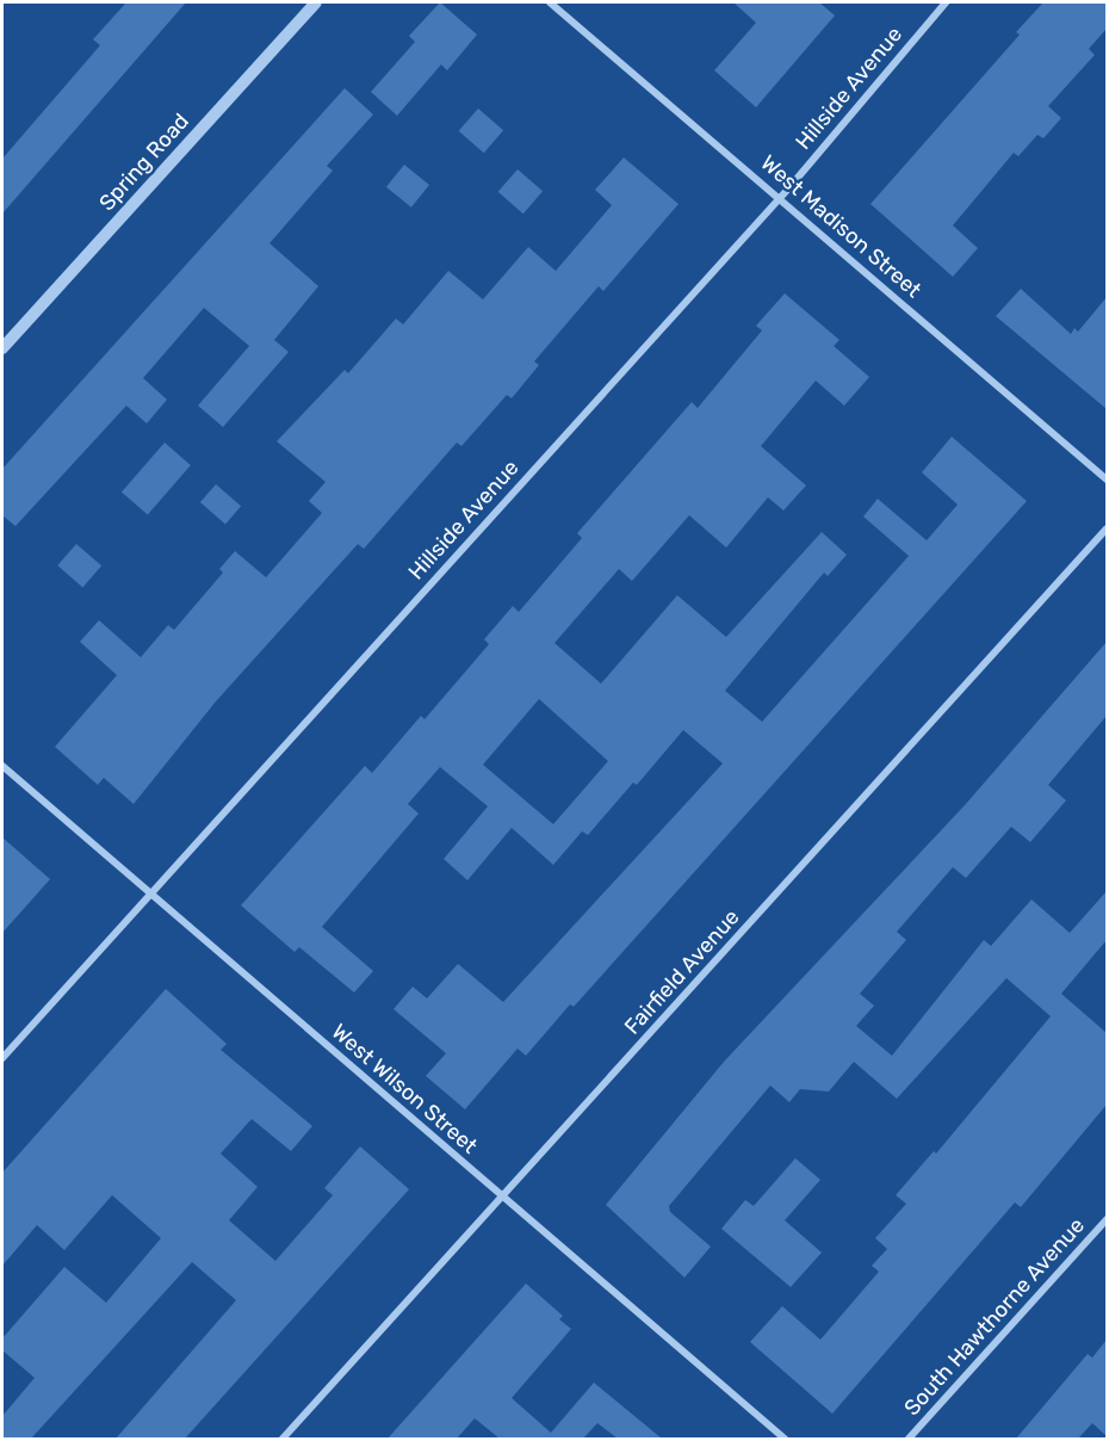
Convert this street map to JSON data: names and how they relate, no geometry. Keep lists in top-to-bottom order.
{
  "streets": {
    "street": [
      "Hillside Avenue",
      "Spring Road",
      "West Madison Street",
      "Fairfield Avenue",
      "West Wilson Street",
      "South Hawthorne Avenue"
    ]
  },
  "crossings": [
    ["Hillside Avenue", "West Madison Street"],
    ["Hillside Avenue", "West Wilson Street"],
    ["Fairfield Avenue", "West Wilson Street"]
  ]
}
